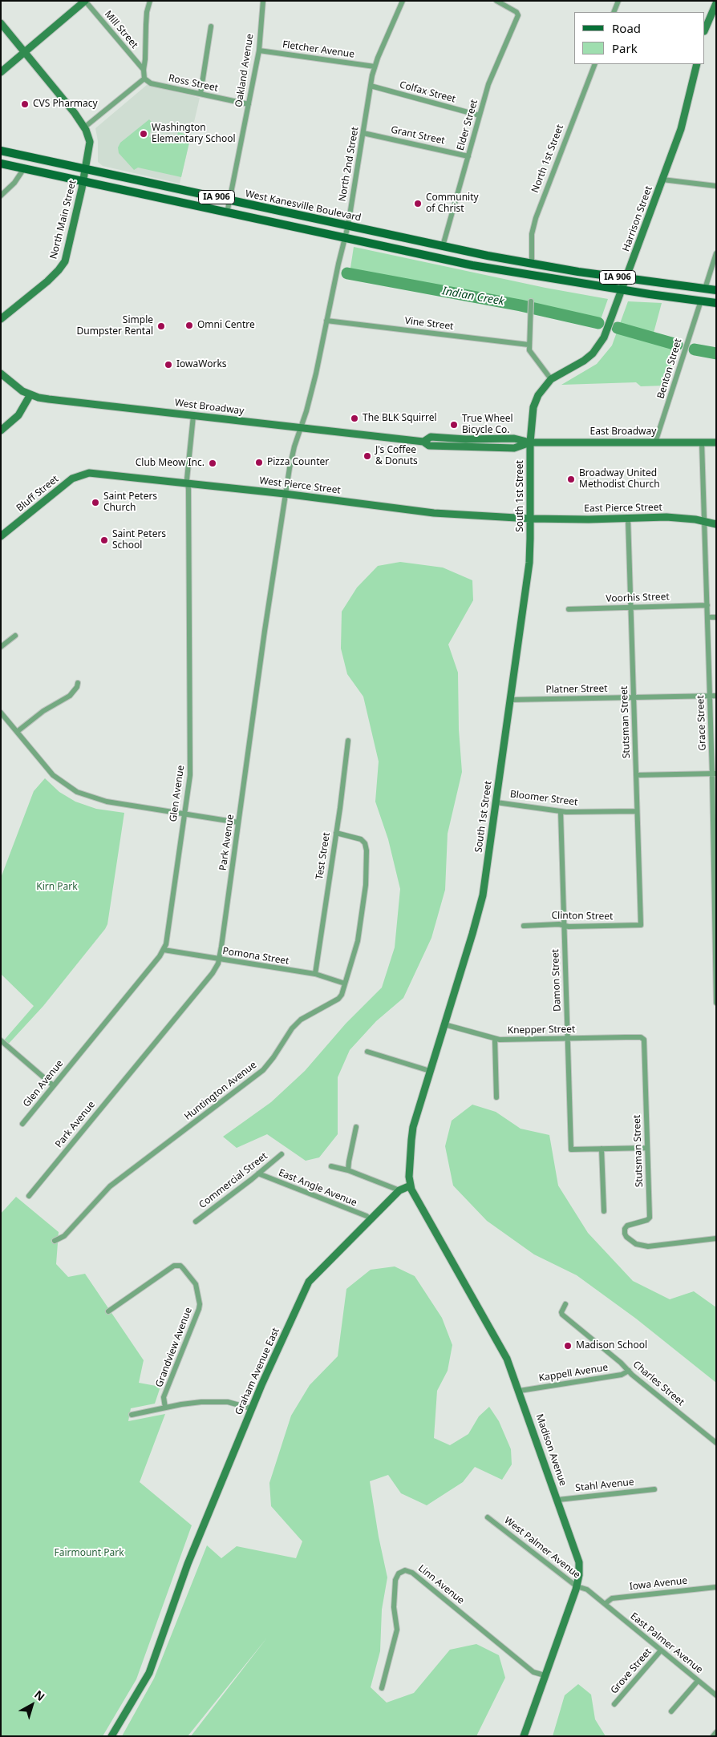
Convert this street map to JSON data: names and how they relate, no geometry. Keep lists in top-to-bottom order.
{
  "streets": {
    "main road": [
      "IA 906",
      "West Kanesville Boulevard",
      "Harrison Street",
      "North Main Street",
      "West Broadway",
      "East Broadway",
      "West Pierce Street",
      "Bluff Street",
      "South 1st Street",
      "East Pierce Street",
      "Graham Avenue East",
      "Madison Avenue"
    ],
    "street": [
      "Mill Street",
      "Fletcher Avenue",
      "Oakland Avenue",
      "Ross Street",
      "Colfax Street",
      "Elder Street",
      "Grant Street",
      "North 1st Street",
      "North 2nd Street",
      "Vine Street",
      "Benton Street",
      "Voorhis Street",
      "Platner Street",
      "Stutsman Street",
      "Grace Street",
      "Glen Avenue",
      "Bloomer Street",
      "Park Avenue",
      "Test Street",
      "Clinton Street",
      "Pomona Street",
      "Damon Street",
      "Knepper Street",
      "Huntington Avenue",
      "Commercial Street",
      "East Angle Avenue",
      "Grandview Avenue",
      "Kappell Avenue",
      "Charles Street",
      "Stahl Avenue",
      "West Palmer Avenue",
      "Iowa Avenue",
      "Linn Avenue",
      "East Palmer Avenue",
      "Grove Street"
    ]
  },
  "crossings": [
    ["Fletcher Avenue", "Oakland Avenue"],
    ["Fletcher Avenue", "North 2nd Street"],
    ["Oakland Avenue", "Ross Street"],
    ["Oakland Avenue", "IA 906"],
    ["Oakland Avenue", "West Kanesville Boulevard"],
    ["Colfax Street", "Elder Street"],
    ["Colfax Street", "North 2nd Street"],
    ["Elder Street", "Grant Street"],
    ["Elder Street", "West Kanesville Boulevard"],
    ["Grant Street", "North 2nd Street"],
    ["North 1st Street", "IA 906"],
    ["North 1st Street", "West Kanesville Boulevard"],
    ["North 2nd Street", "IA 906"],
    ["North 2nd Street", "West Kanesville Boulevard"],
    ["North 2nd Street", "Vine Street"],
    ["North 2nd Street", "West Broadway"],
    ["North 2nd Street", "Park Avenue"],
    ["IA 906", "West Kanesville Boulevard"],
    ["IA 906", "Harrison Street"],
    ["IA 906", "North Main Street"],
    ["IA 906", "Benton Street"],
    ["West Kanesville Boulevard", "North Main Street"],
    ["Benton Street", "East Broadway"],
    ["West Broadway", "East Broadway"],
    ["West Broadway", "South 1st Street"],
    ["West Broadway", "Glen Avenue"],
    ["West Broadway", "Park Avenue"],
    ["East Broadway", "South 1st Street"],
    ["East Broadway", "Grace Street"],
    ["West Pierce Street", "Bluff Street"],
    ["West Pierce Street", "South 1st Street"],
    ["West Pierce Street", "East Pierce Street"],
    ["West Pierce Street", "Glen Avenue"],
    ["West Pierce Street", "Park Avenue"],
    ["South 1st Street", "East Pierce Street"],
    ["South 1st Street", "Platner Street"],
    ["South 1st Street", "Bloomer Street"],
    ["South 1st Street", "Knepper Street"],
    ["South 1st Street", "Graham Avenue East"],
    ["South 1st Street", "Madison Avenue"],
    ["East Pierce Street", "Stutsman Street"],
    ["East Pierce Street", "Grace Street"],
    ["Voorhis Street", "Stutsman Street"],
    ["Voorhis Street", "Grace Street"],
    ["Platner Street", "Stutsman Street"],
    ["Platner Street", "Grace Street"],
    ["Stutsman Street", "Bloomer Street"],
    ["Stutsman Street", "Clinton Street"],
    ["Stutsman Street", "Knepper Street"],
    ["Glen Avenue", "Pomona Street"],
    ["Bloomer Street", "Damon Street"],
    ["Park Avenue", "Pomona Street"],
    ["Test Street", "Pomona Street"],
    ["Test Street", "Huntington Avenue"],
    ["Clinton Street", "Damon Street"],
    ["Pomona Street", "Huntington Avenue"],
    ["Damon Street", "Knepper Street"],
    ["Commercial Street", "East Angle Avenue"],
    ["East Angle Avenue", "Graham Avenue East"],
    ["Graham Avenue East", "Madison Avenue"],
    ["Kappell Avenue", "Charles Street"],
    ["Kappell Avenue", "Madison Avenue"],
    ["Madison Avenue", "Stahl Avenue"],
    ["Madison Avenue", "West Palmer Avenue"],
    ["Madison Avenue", "Linn Avenue"],
    ["West Palmer Avenue", "Iowa Avenue"],
    ["West Palmer Avenue", "East Palmer Avenue"],
    ["Iowa Avenue", "East Palmer Avenue"],
    ["East Palmer Avenue", "Grove Street"]
  ],
  "water": ["Indian Creek"],
  "parks": ["Kirn Park", "Fairmount Park"],
  "places": [
    "CVS Pharmacy",
    "Washington Elementary School",
    "Community of Christ",
    "Omni Centre",
    "Simple Dumpster Rental",
    "IowaWorks",
    "The BLK Squirrel",
    "True Wheel Bicycle Co.",
    "J's Coffee & Donuts",
    "Pizza Counter",
    "Club Meow Inc.",
    "Broadway United Methodist Church",
    "Saint Peters Church",
    "Saint Peters School",
    "Madison School"
  ],
  "legend": ["Road", "Park"],
  "north": "top right"
}
